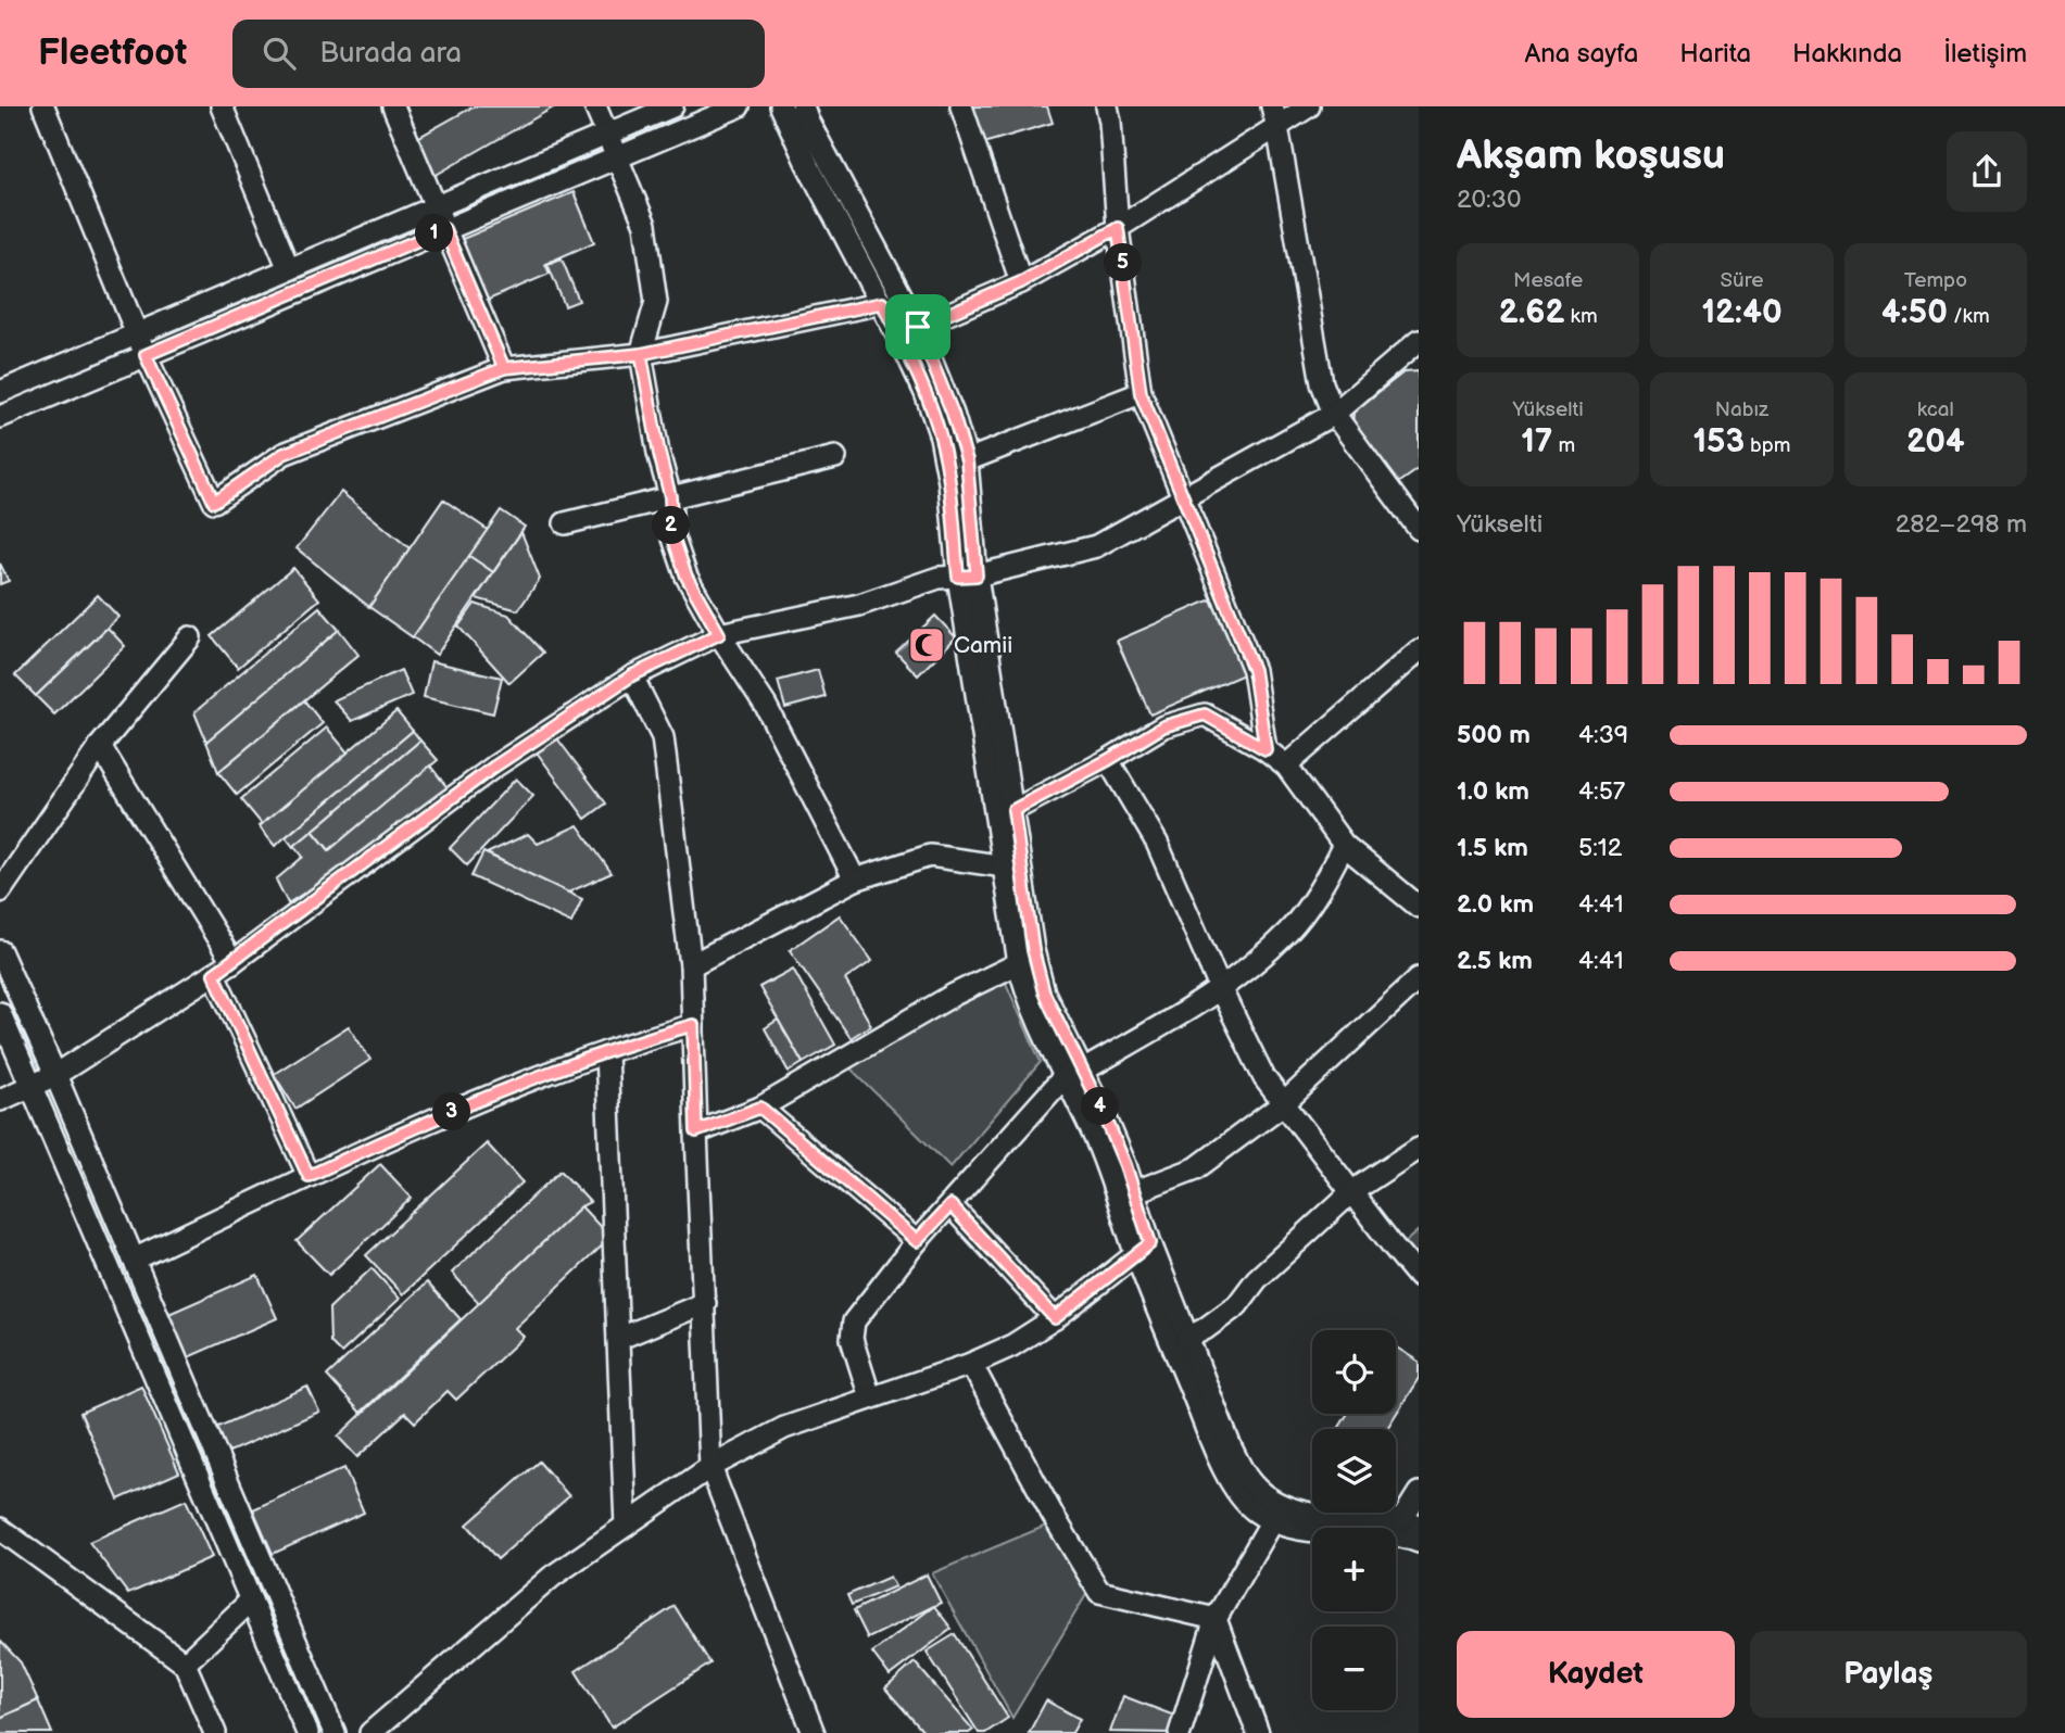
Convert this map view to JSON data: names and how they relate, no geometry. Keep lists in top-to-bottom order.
{
  "places": {
    "mosque": ["Camii"]
  },
  "page": {
    "header": "Fleetfoot",
    "search": "Burada ara",
    "nav": [
      "Ana sayfa",
      "Harita",
      "Hakkında",
      "İletişim"
    ],
    "heading": ["Akşam koşusu", "20:30"],
    "pins": [
      "1",
      "5",
      "2",
      "4",
      "3"
    ],
    "stats": [
      ["Mesafe", "2.62 km"],
      ["Süre", "12:40"],
      ["Tempo", "4:50 /km"],
      ["Yükselti", "17 m"],
      ["Nabız", "153 bpm"],
      ["kcal", "204"]
    ],
    "chart": ["Yükselti", "282–298 m"],
    "list": [
      {
        "name": "500 m",
        "note": "4:39"
      },
      {
        "name": "1.0 km",
        "note": "4:57"
      },
      {
        "name": "1.5 km",
        "note": "5:12"
      },
      {
        "name": "2.0 km",
        "note": "4:41"
      },
      {
        "name": "2.5 km",
        "note": "4:41"
      }
    ],
    "map_buttons": ["+", "−"],
    "buttons": ["Kaydet", "Paylaş"]
  }
}
